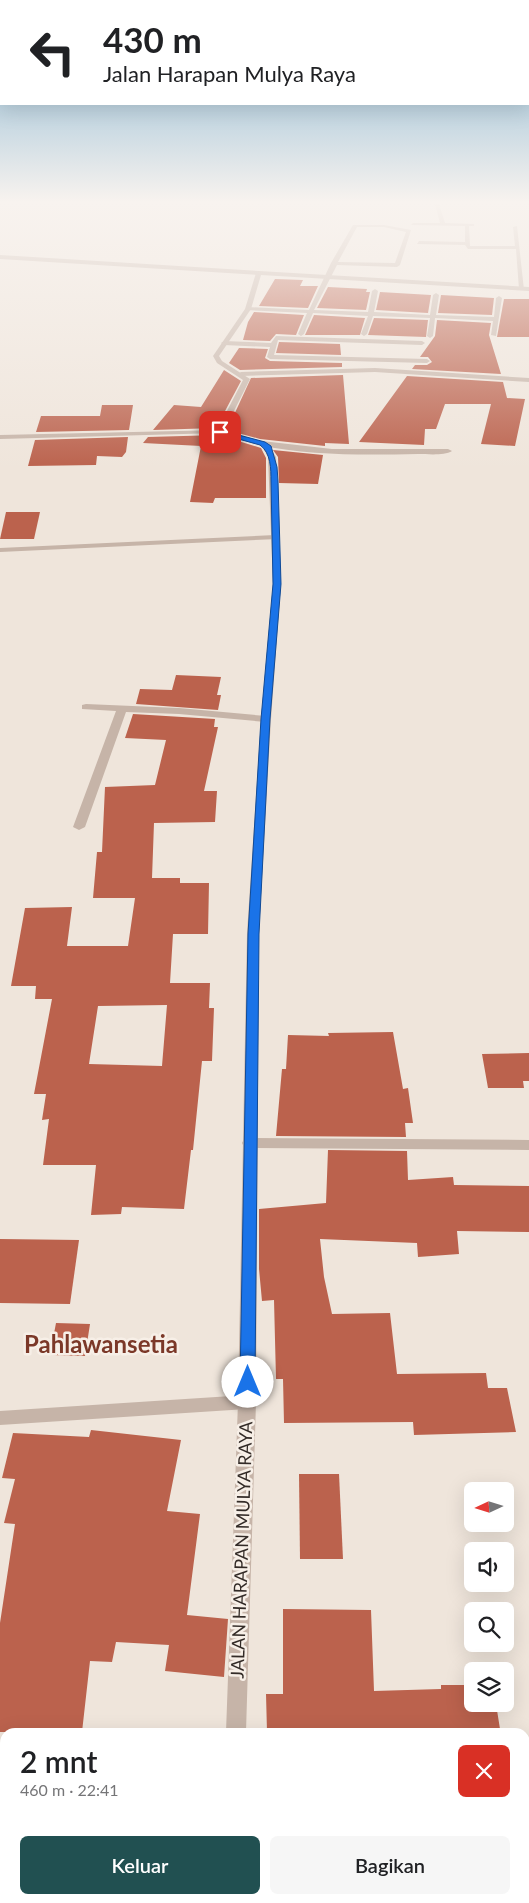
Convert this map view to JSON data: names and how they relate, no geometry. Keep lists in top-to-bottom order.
{
  "streets": {
    "street": ["JALAN HARAPAN MULYA RAYA"]
  },
  "districts": ["Pahlawansetia"],
  "north": "left",
  "page": {
    "turn": ["430 m", "Jalan Harapan Mulya Raya"],
    "heading": ["2 mnt", "460 m · 22:41"],
    "buttons": ["Keluar", "Bagikan"]
  }
}
